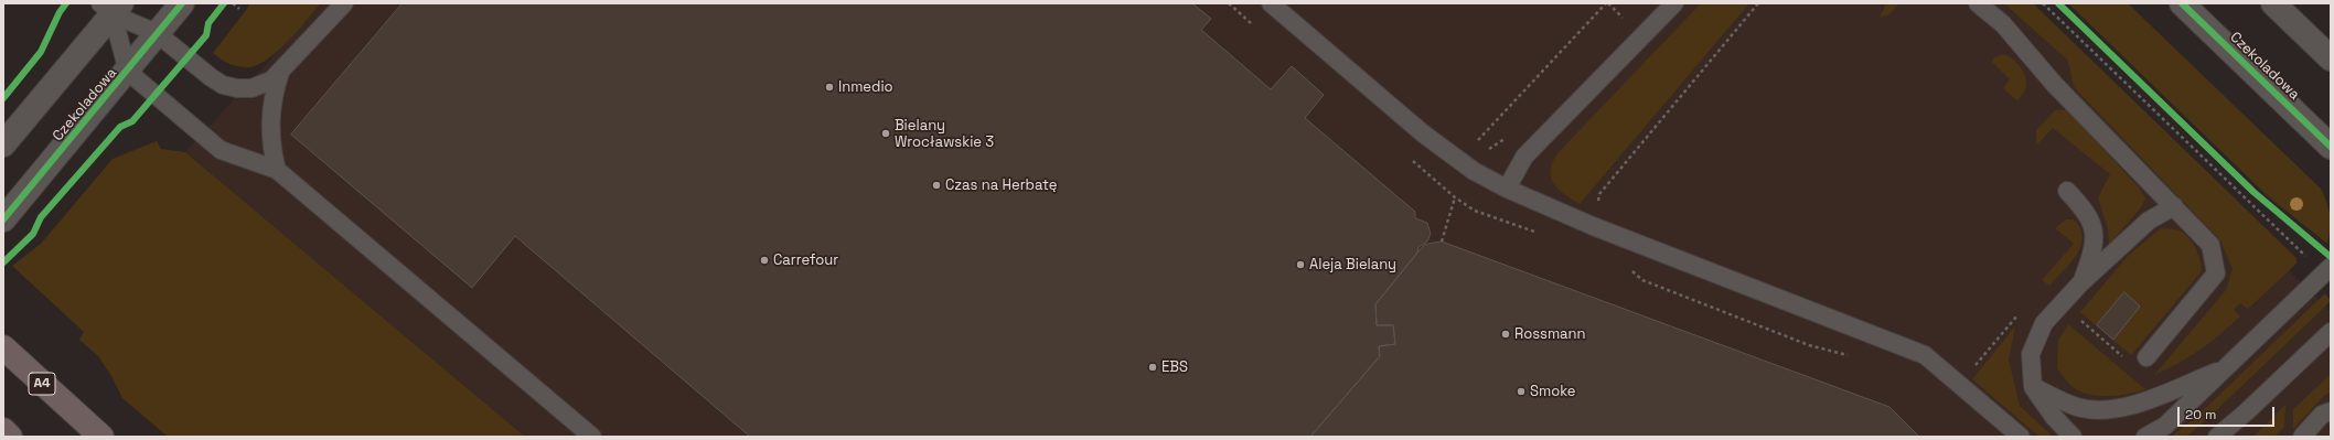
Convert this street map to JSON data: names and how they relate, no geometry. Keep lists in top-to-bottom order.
{
  "streets": {
    "highway": ["A4"],
    "street": ["Czekoladowa"]
  },
  "places": [
    "Inmedio",
    "Bielany Wrocławskie 3",
    "Czas na Herbatę",
    "Carrefour",
    "Aleja Bielany",
    "Rossmann",
    "EBS",
    "Smoke"
  ],
  "scale_bar": "20 m"
}
